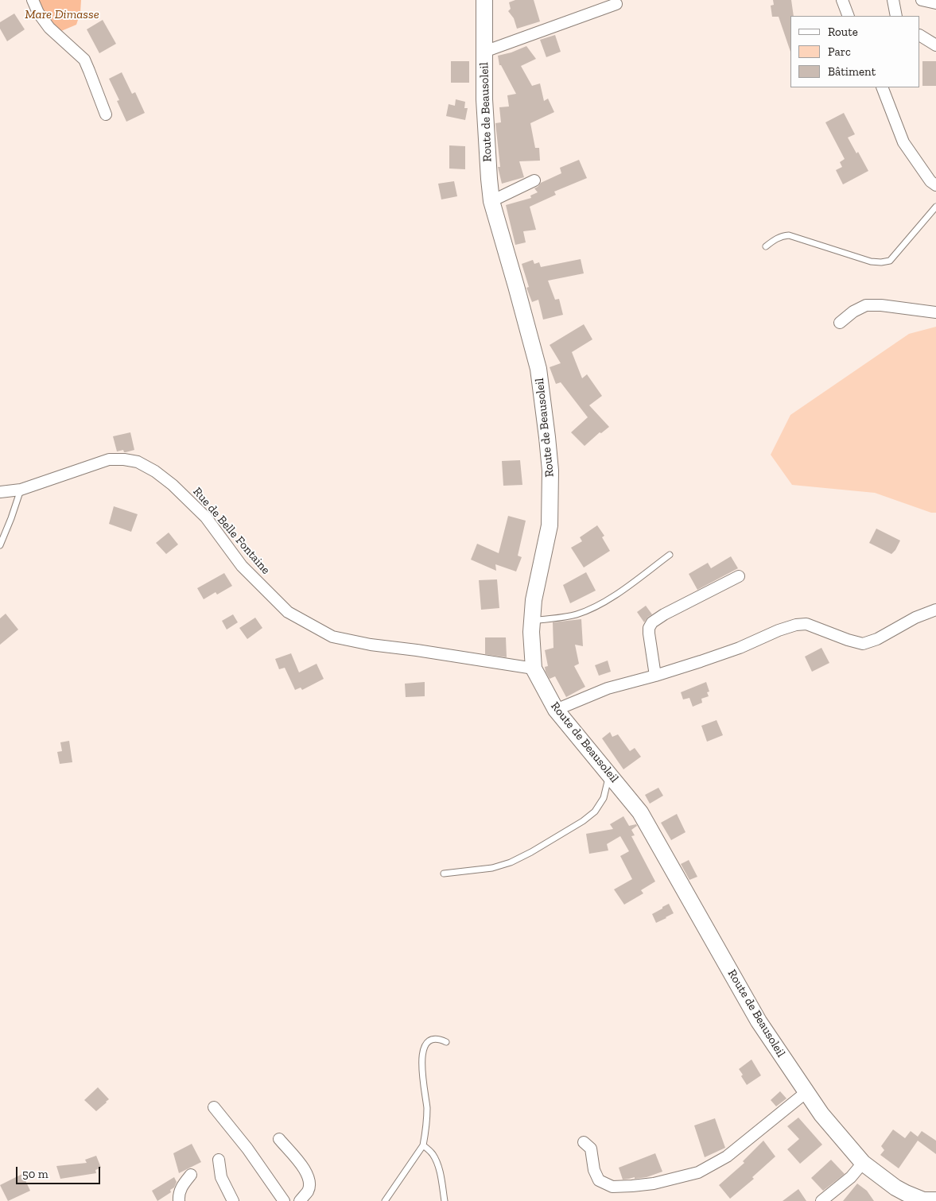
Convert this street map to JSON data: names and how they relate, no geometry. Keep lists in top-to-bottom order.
{
  "streets": {
    "street": ["Route de Beausoleil", "Rue de Belle Fontaine"]
  },
  "crossings": [
    ["Route de Beausoleil", "Rue de Belle Fontaine"]
  ],
  "water": ["Mare Dimasse"],
  "legend": ["Route", "Parc", "Bâtiment"],
  "scale_bar": "50 m"
}
